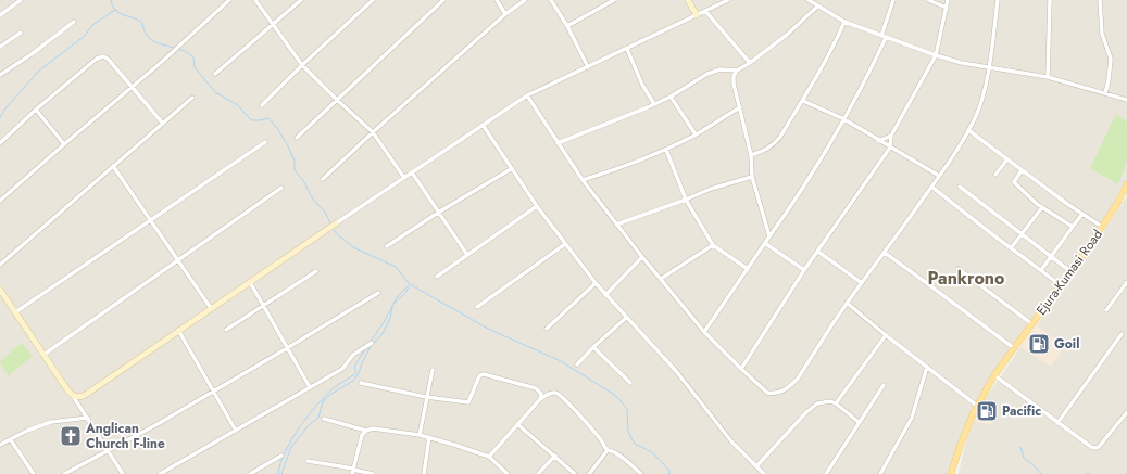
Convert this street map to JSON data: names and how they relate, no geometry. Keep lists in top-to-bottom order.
{
  "streets": {
    "main road": ["Ejura-Kumasi Road"]
  },
  "districts": ["Pankrono"],
  "places": {
    "fuel station": ["Goil", "Pacific"],
    "church": ["Anglican Church F-line"]
  }
}
